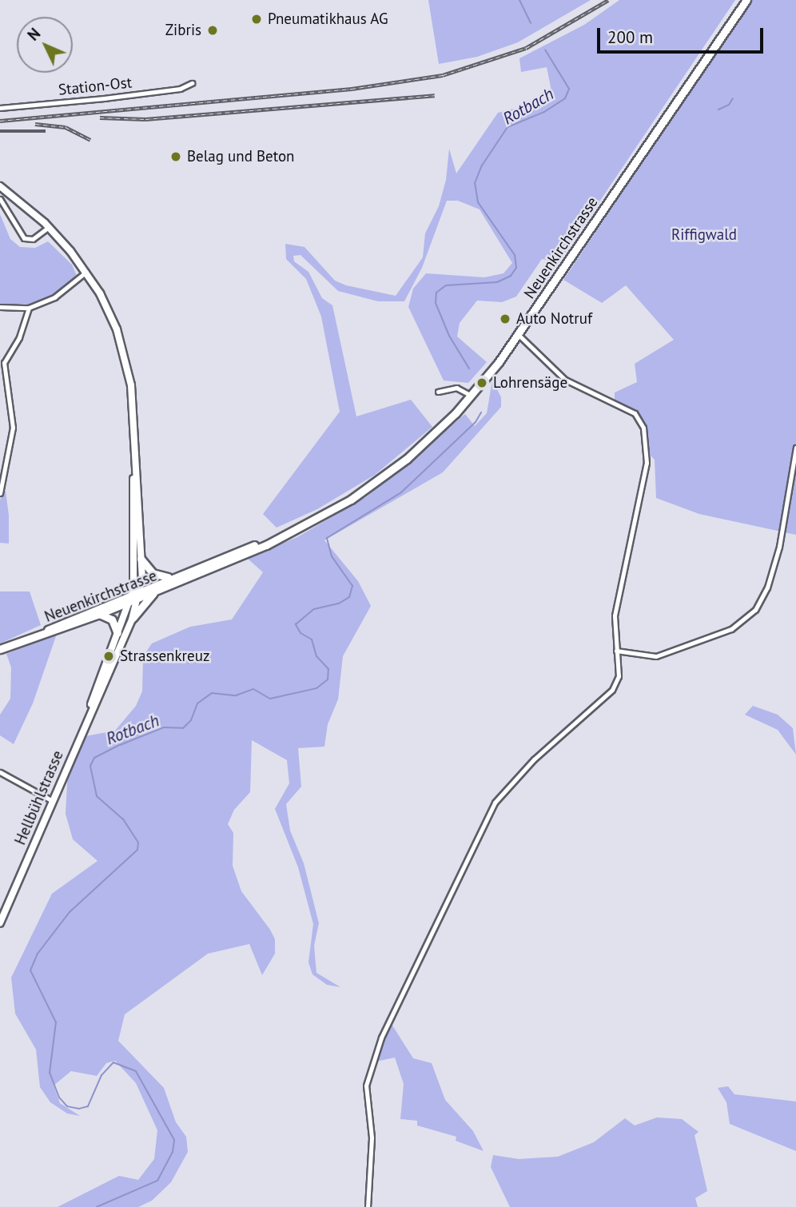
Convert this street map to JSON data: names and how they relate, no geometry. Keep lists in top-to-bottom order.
{
  "streets": {
    "main road": ["Neuenkirchstrasse", "Hellbühlstrasse"],
    "street": ["Station-Ost"]
  },
  "crossings": [
    ["Neuenkirchstrasse", "Hellbühlstrasse"]
  ],
  "water": ["Rotbach"],
  "parks": ["Riffigwald"],
  "places": [
    "Pneumatikhaus AG",
    "Zibris",
    "Belag und Beton",
    "Auto Notruf",
    "Lohrensäge",
    "Strassenkreuz"
  ],
  "scale_bar": "200 m",
  "north": "top left"
}
